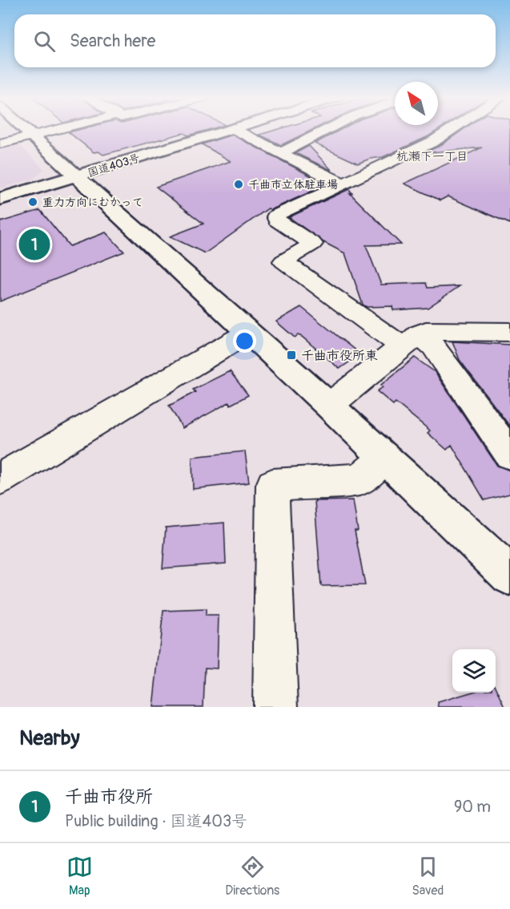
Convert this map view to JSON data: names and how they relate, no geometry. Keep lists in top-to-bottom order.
{
  "streets": {
    "main road": ["国道403号"]
  },
  "districts": ["杭瀬下一丁目"],
  "places": {
    "other": ["千曲市立体駐車場", "重力方向にむかって"],
    "transit": ["千曲市役所東"]
  },
  "north": "top left",
  "page": {
    "search": "Search here",
    "pins": "1",
    "heading": "Nearby",
    "list": [
      {
        "mark": "1",
        "name": "千曲市役所",
        "note": "Public building · 国道403号",
        "value": "90 m"
      }
    ],
    "nav": ["Map", "Directions", "Saved"]
  }
}
